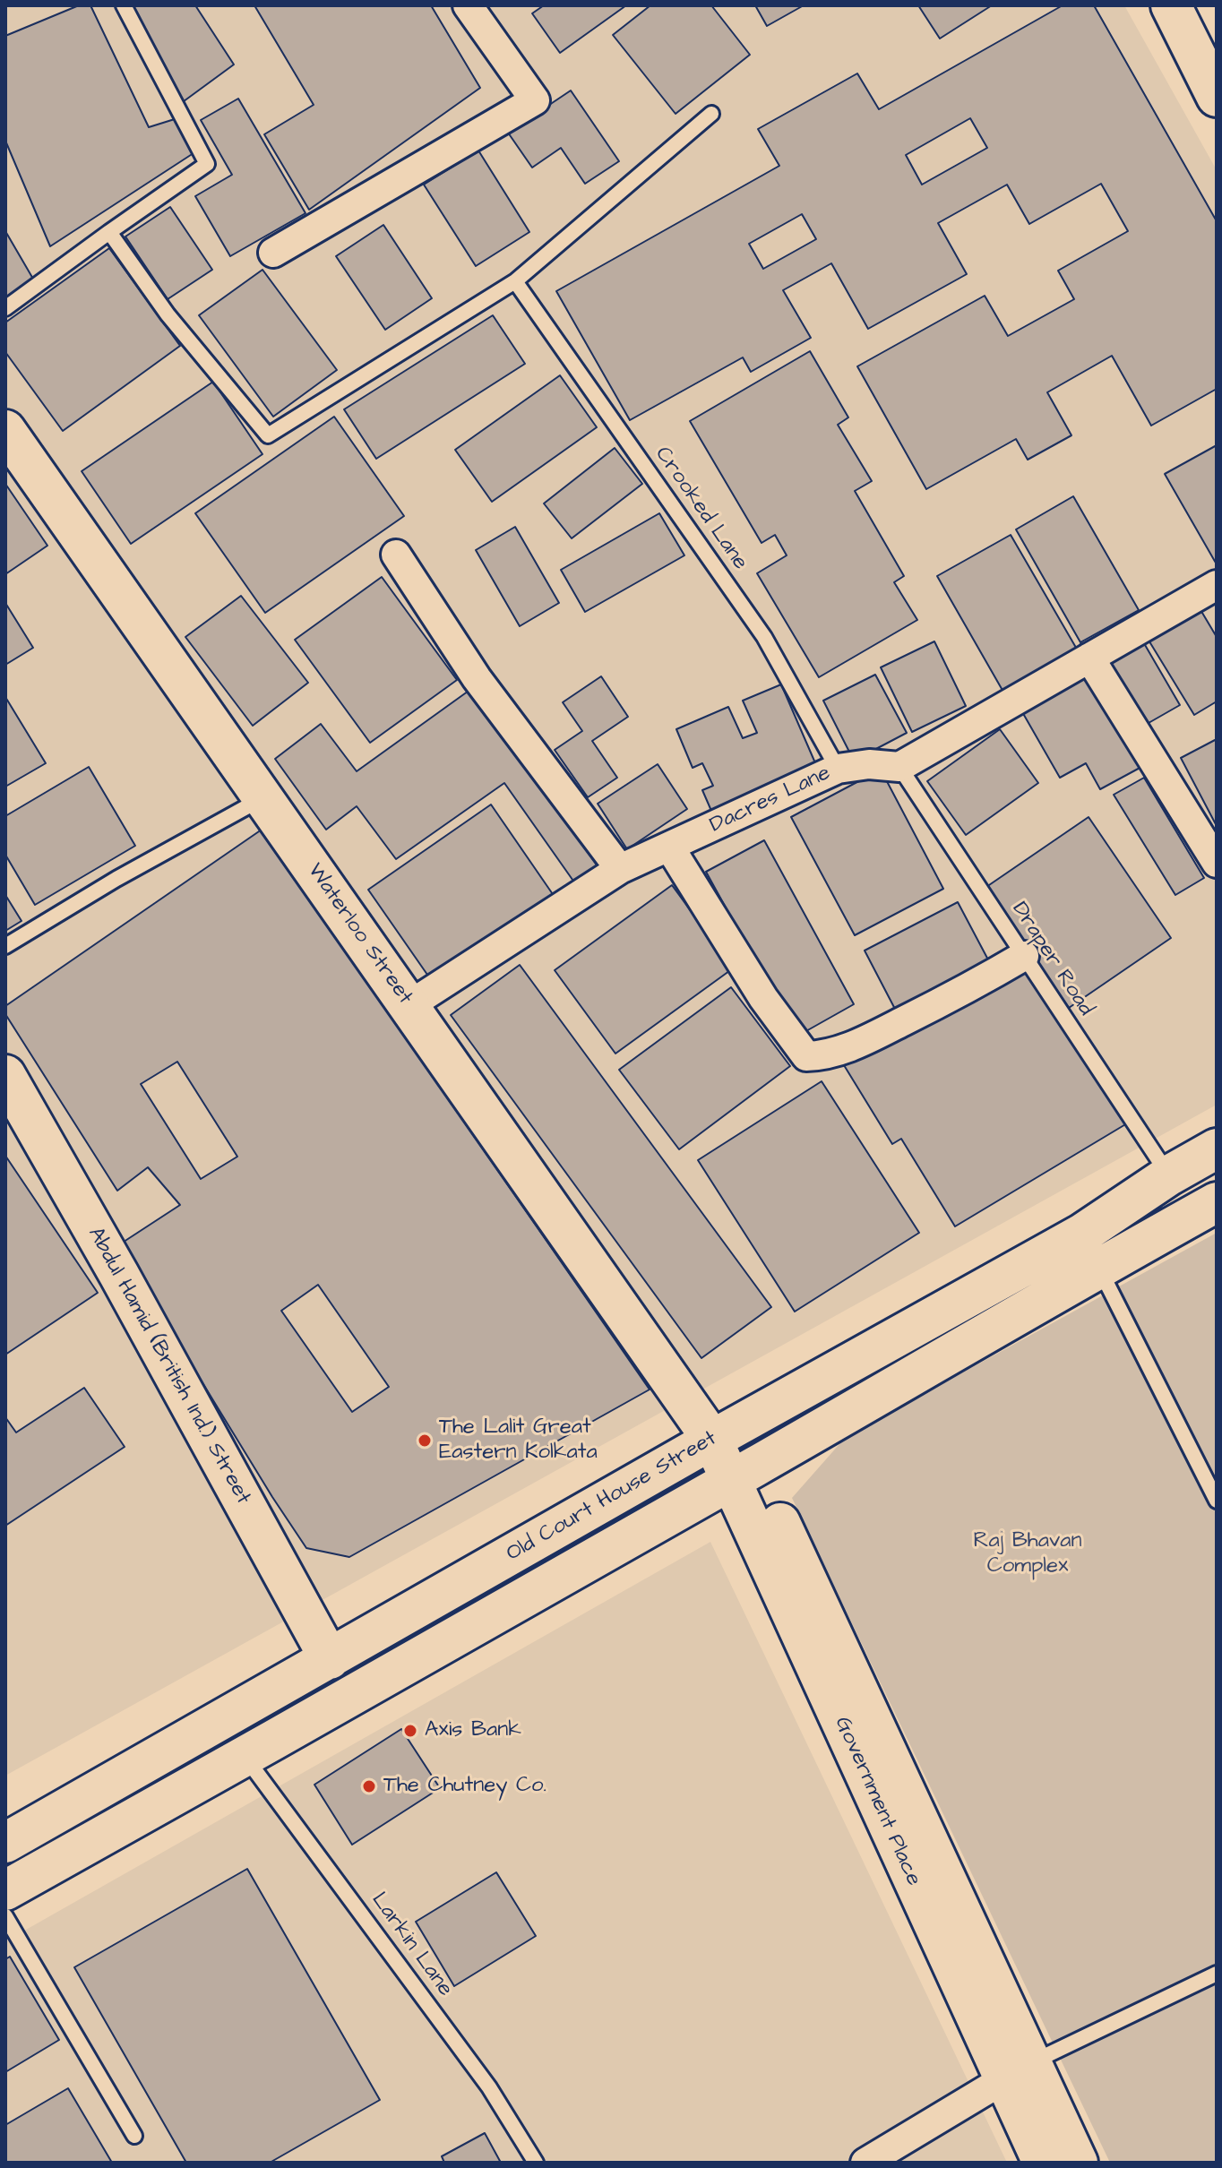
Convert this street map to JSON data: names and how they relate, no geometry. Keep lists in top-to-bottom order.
{
  "streets": {
    "main road": [
      "Waterloo Street",
      "Abdul Hamid (British Ind.) Street",
      "Old Court House Street",
      "Government Place"
    ],
    "street": ["Dacres Lane"],
    "lane": ["Crooked Lane", "Draper Road", "Larkin Lane"]
  },
  "crossings": [
    ["Crooked Lane", "Dacres Lane"],
    ["Dacres Lane", "Waterloo Street"],
    ["Dacres Lane", "Draper Road"],
    ["Waterloo Street", "Old Court House Street"],
    ["Waterloo Street", "Government Place"],
    ["Draper Road", "Old Court House Street"],
    ["Abdul Hamid (British Ind.) Street", "Old Court House Street"],
    ["Old Court House Street", "Government Place"]
  ],
  "parks": ["Raj Bhavan Complex"],
  "places": ["The Lalit Great Eastern Kolkata", "Axis Bank", "The Chutney Co."]
}
